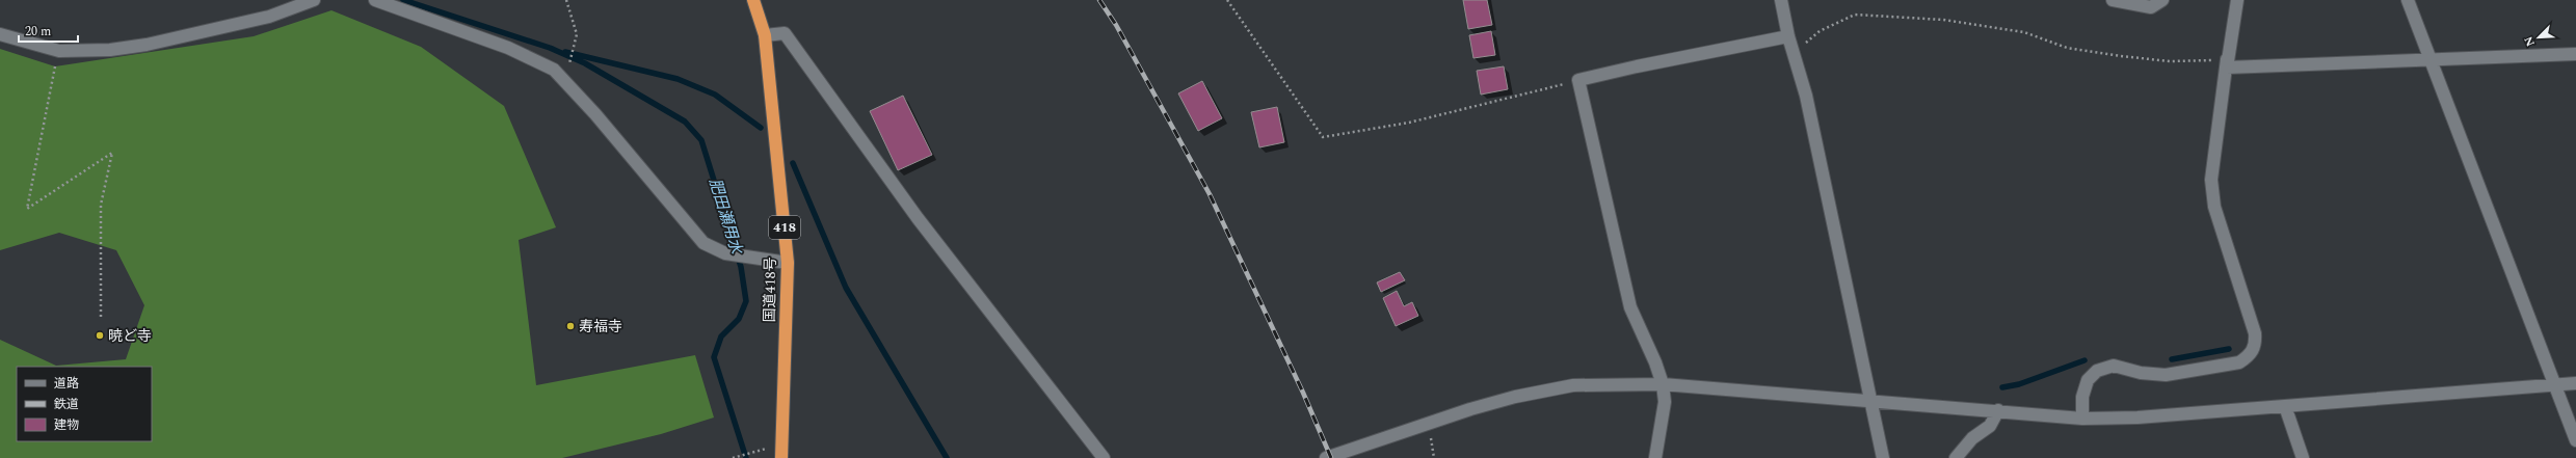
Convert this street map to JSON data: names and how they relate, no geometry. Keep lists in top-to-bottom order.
{
  "streets": {
    "highway": ["418", "国道418号"]
  },
  "water": ["肥田瀬用水"],
  "places": ["寿福寺", "暁ど寺"],
  "legend": ["道路", "鉄道", "建物"],
  "scale_bar": "20 m",
  "north": "bottom left"
}
